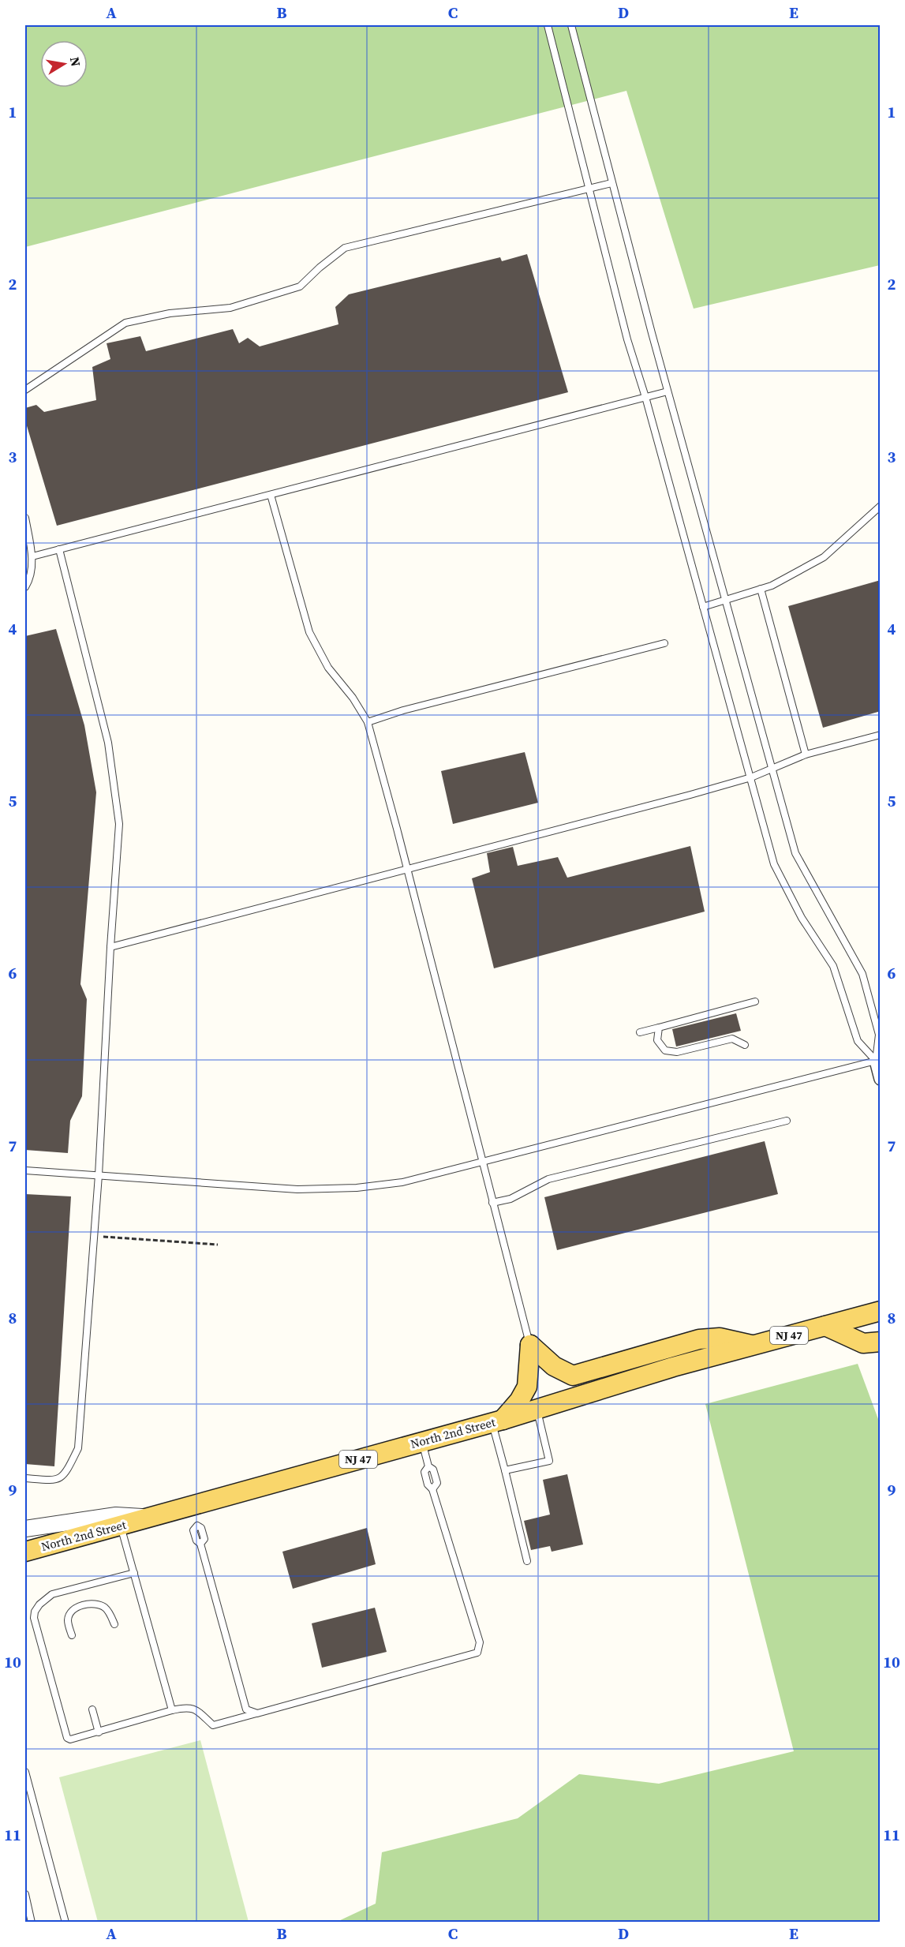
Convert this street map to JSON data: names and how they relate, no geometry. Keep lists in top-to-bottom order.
{
  "streets": {
    "main road": ["NJ 47", "North 2nd Street"]
  },
  "north": "right",
  "grid": {
    "columns": [
      "A",
      "B",
      "C",
      "D",
      "E"
    ],
    "rows": [
      "1",
      "2",
      "3",
      "4",
      "5",
      "6",
      "7",
      "8",
      "9",
      "10",
      "11"
    ]
  }
}
